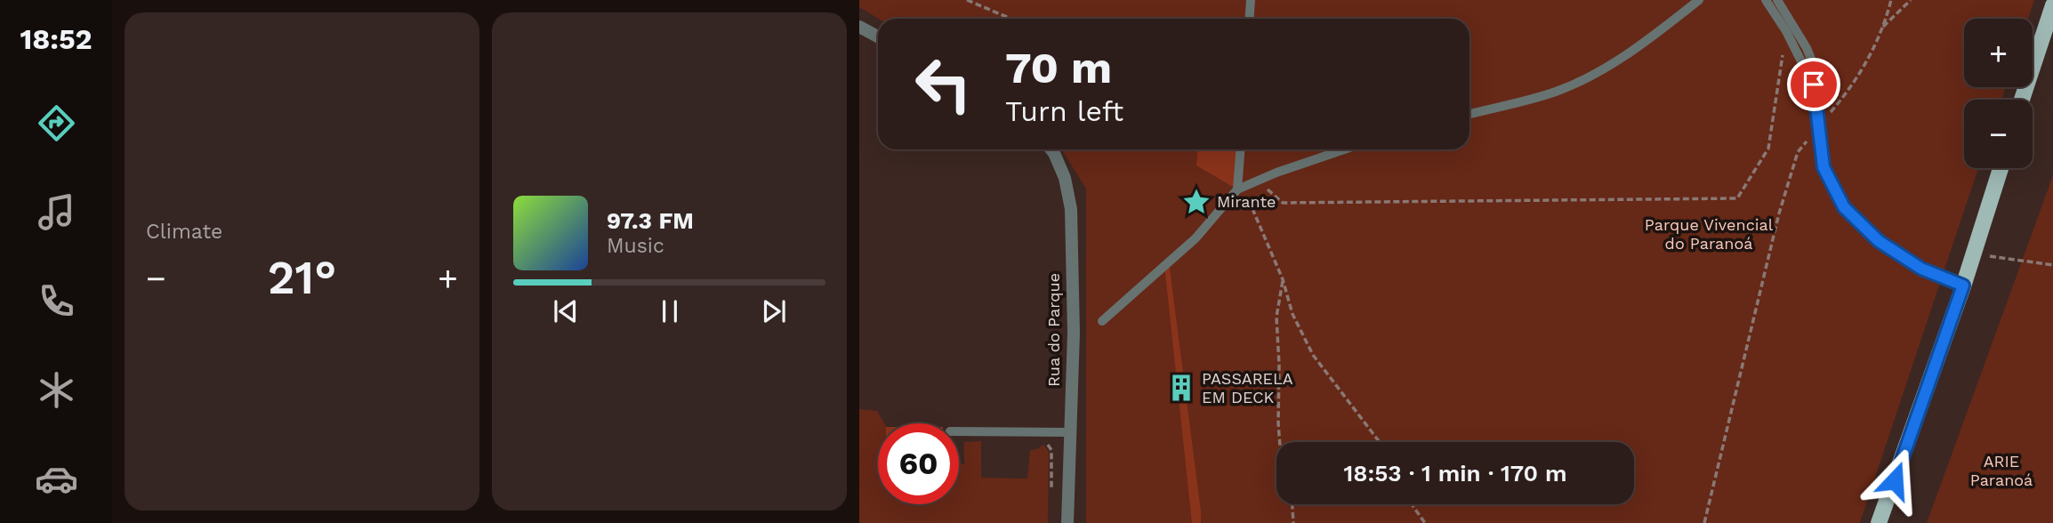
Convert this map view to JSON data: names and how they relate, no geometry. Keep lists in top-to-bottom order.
{
  "streets": {
    "street": ["Rua do Parque"]
  },
  "parks": ["Parque Vivencial do Paranoá", "ARIE Paranoá"],
  "places": {
    "place": ["Mirante"],
    "building": ["PASSARELA EM DECK"]
  },
  "page": {
    "tabs": "18:52",
    "tile": "Climate",
    "map_buttons": ["+", "−"],
    "turn": ["70 m", "Turn left"],
    "song": ["97.3 FM", "Music"],
    "heat": ["−", "21°", "+"],
    "limit": "60",
    "trip": "18:53 · 1 min · 170 m"
  }
}
